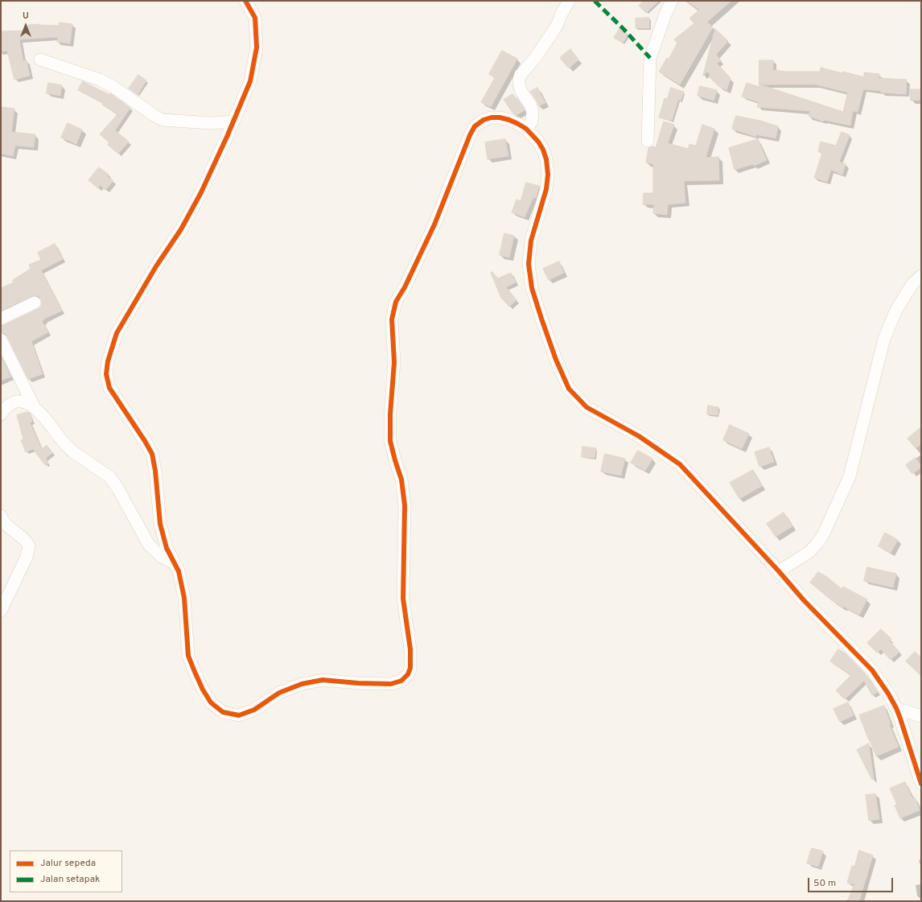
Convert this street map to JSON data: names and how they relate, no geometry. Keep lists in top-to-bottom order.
{
  "legend": ["Jalur sepeda", "Jalan setapak"],
  "scale_bar": "50 m",
  "north": "top"
}
